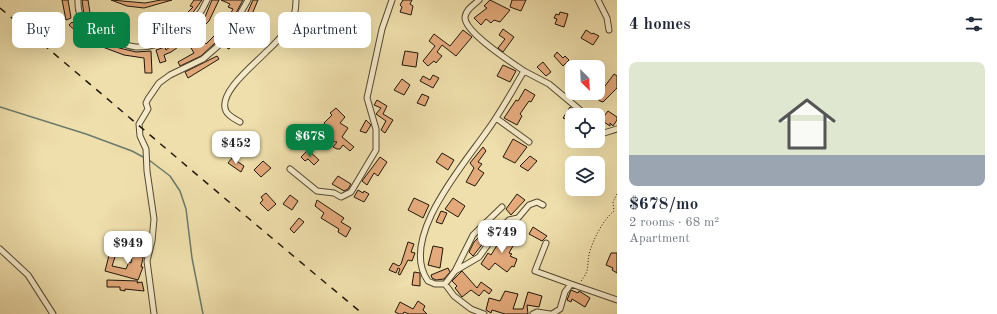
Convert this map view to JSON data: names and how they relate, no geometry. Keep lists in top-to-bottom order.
{
  "north": "bottom right",
  "page": {
    "heading": "4 homes",
    "chip": [
      "Buy",
      "Rent",
      "Filters",
      "New",
      "Apartment"
    ],
    "list": [
      {
        "name": "$678/mo",
        "note": "2 rooms · 68 m² · Apartment"
      }
    ],
    "price": [
      "$678",
      "$452",
      "$749",
      "$949"
    ]
  }
}
